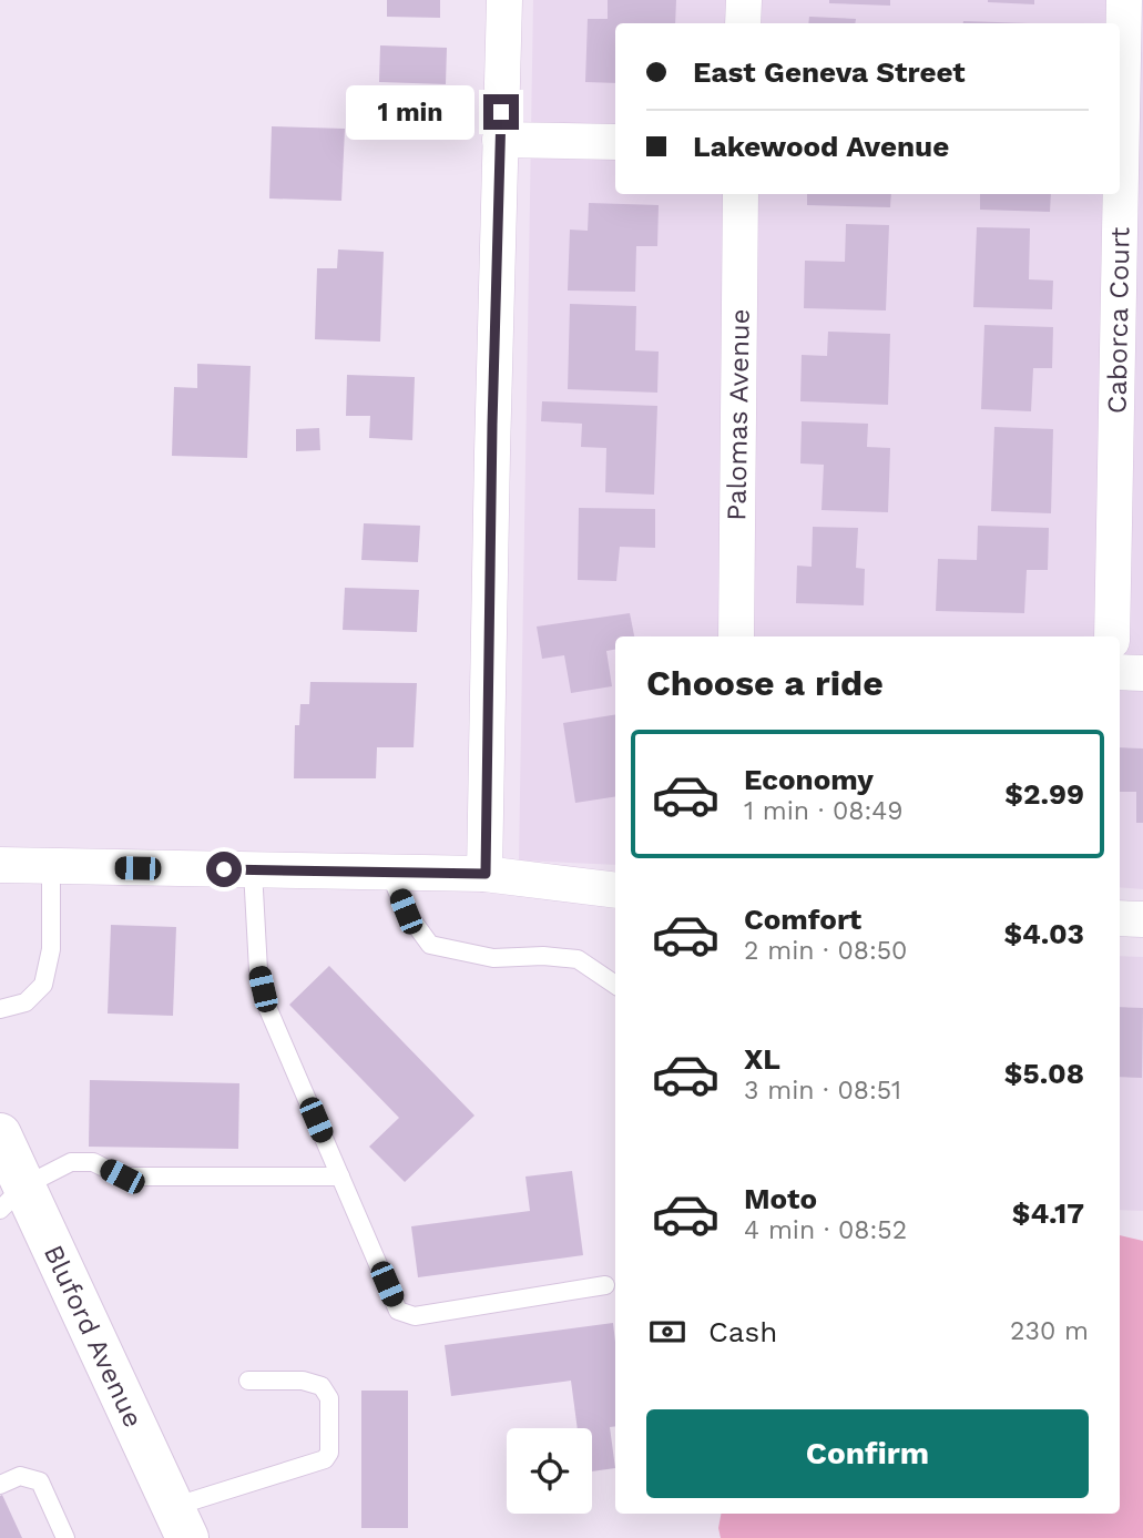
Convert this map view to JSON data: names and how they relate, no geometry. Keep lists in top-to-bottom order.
{
  "streets": {
    "street": ["Caborca Court", "Palomas Avenue", "Bluford Avenue"]
  },
  "page": {
    "banner": ["East Geneva Street", "Lakewood Avenue"],
    "bubble": "1 min",
    "heading": "Choose a ride",
    "list": [
      {
        "name": "Economy",
        "note": "1 min · 08:49",
        "value": "$2.99"
      },
      {
        "name": "Comfort",
        "note": "2 min · 08:50",
        "value": "$4.03"
      },
      {
        "name": "XL",
        "note": "3 min · 08:51",
        "value": "$5.08"
      },
      {
        "name": "Moto",
        "note": "4 min · 08:52",
        "value": "$4.17"
      }
    ],
    "pay": ["Cash", "230 m"],
    "buttons": "Confirm"
  }
}
